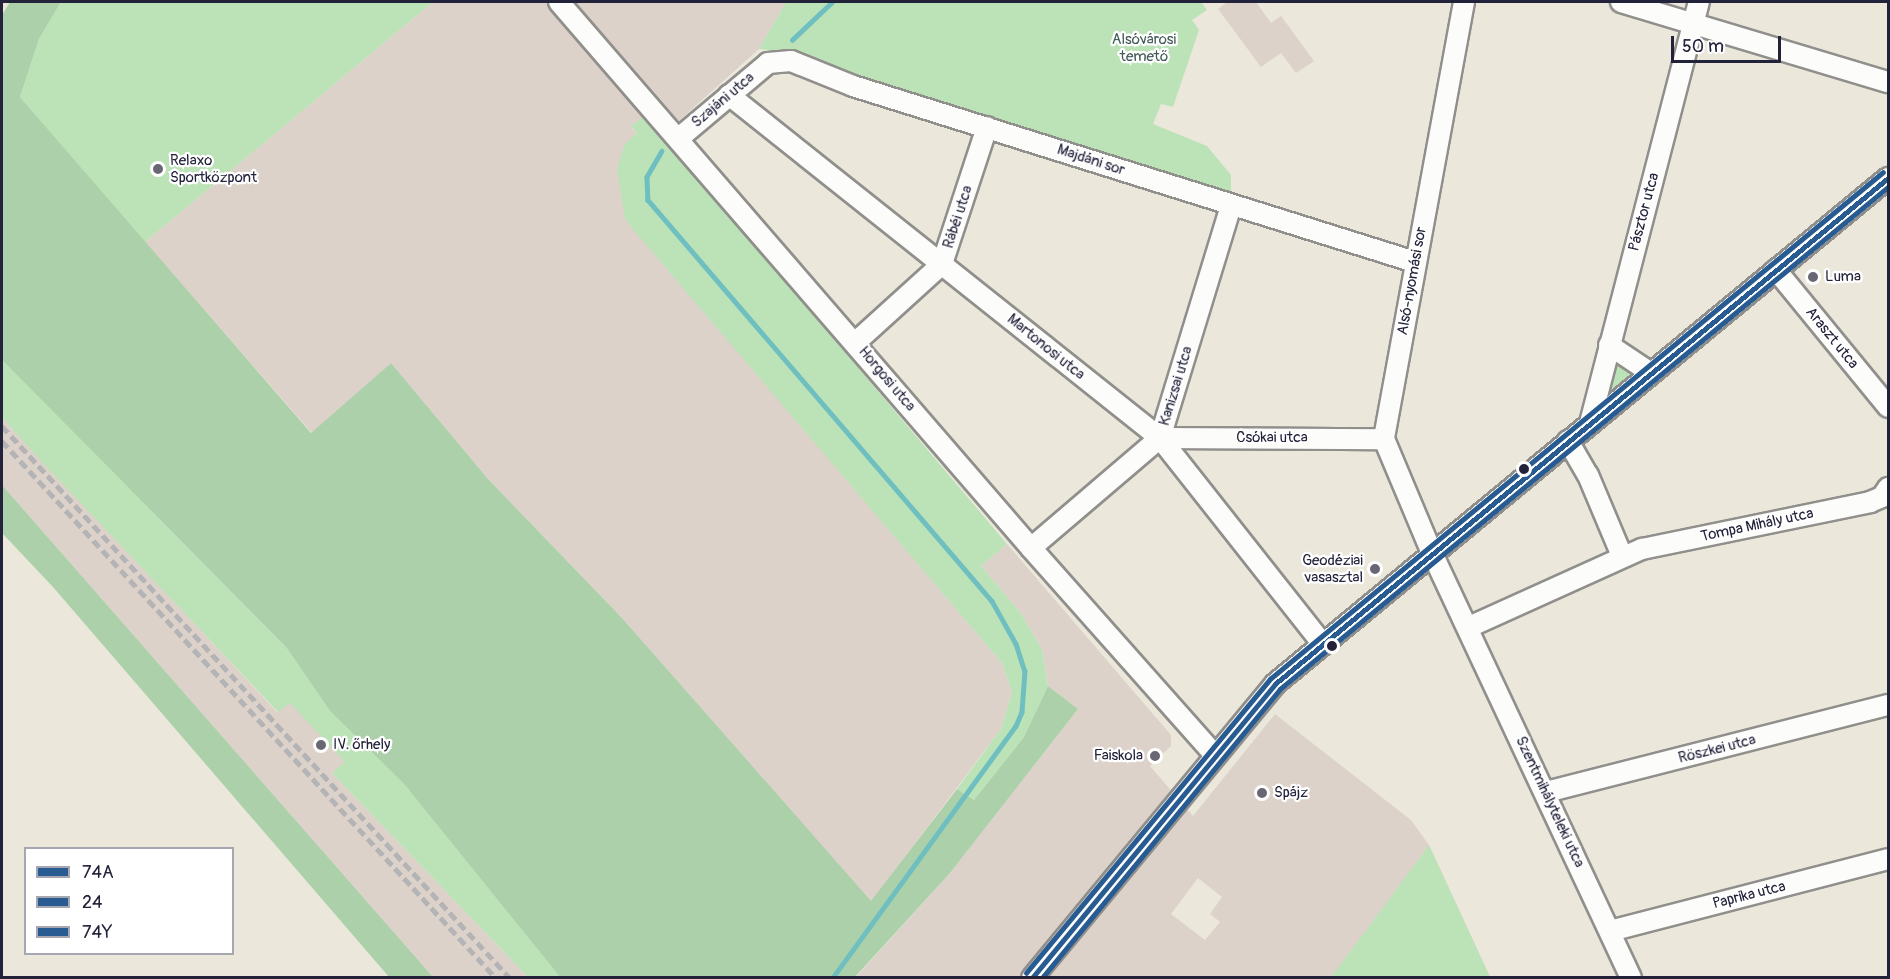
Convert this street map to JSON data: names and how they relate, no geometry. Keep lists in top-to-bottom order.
{
  "streets": {
    "street": [
      "Szajáni utca",
      "Majdáni sor",
      "Pásztor utca",
      "Rábéi utca",
      "Alsó-nyomási sor",
      "Araszt utca",
      "Martonosi utca",
      "Horgosi utca",
      "Kanizsai utca",
      "Csókai utca",
      "Tompa Mihály utca",
      "Röszkei utca",
      "Szentmihályteleki utca",
      "Paprika utca"
    ]
  },
  "crossings": [
    ["Szajáni utca", "Majdáni sor"],
    ["Szajáni utca", "Martonosi utca"],
    ["Szajáni utca", "Horgosi utca"],
    ["Majdáni sor", "Rábéi utca"],
    ["Majdáni sor", "Alsó-nyomási sor"],
    ["Majdáni sor", "Kanizsai utca"],
    ["Rábéi utca", "Martonosi utca"],
    ["Rábéi utca", "Horgosi utca"],
    ["Alsó-nyomási sor", "Csókai utca"],
    ["Martonosi utca", "Kanizsai utca"],
    ["Martonosi utca", "Csókai utca"],
    ["Horgosi utca", "Kanizsai utca"],
    ["Kanizsai utca", "Csókai utca"],
    ["Tompa Mihály utca", "Szentmihályteleki utca"],
    ["Röszkei utca", "Szentmihályteleki utca"],
    ["Szentmihályteleki utca", "Paprika utca"]
  ],
  "parks": ["Alsóvárosi temető"],
  "places": [
    "Relaxo Sportközpont",
    "Luma",
    "Geodéziai vasasztal",
    "IV. őrhely",
    "Faiskola",
    "Spájz"
  ],
  "lines": ["transit line 74Y", "transit line 74A", "transit line 24"],
  "legend": ["74A", "24", "74Y"],
  "scale_bar": "50 m"
}
